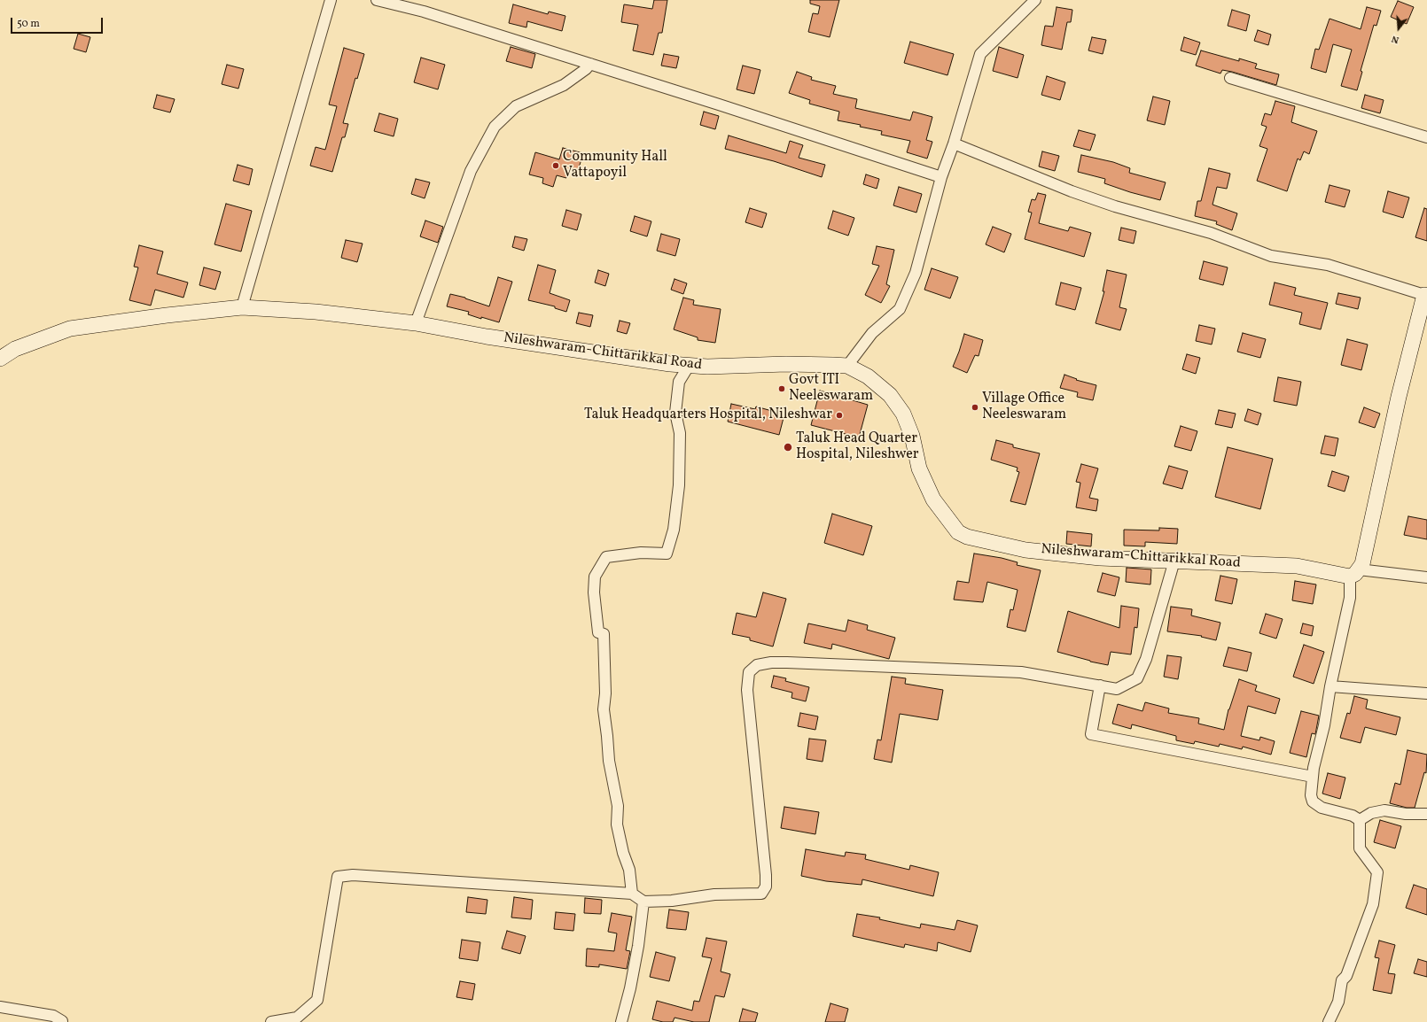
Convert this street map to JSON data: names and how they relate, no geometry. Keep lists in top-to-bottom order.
{
  "streets": {
    "main road": ["Nileshwaram-Chittarikkal Road"]
  },
  "places": [
    "Community Hall Vattapoyil",
    "Govt ITI Neeleswaram",
    "Village Office Neeleswaram",
    "Taluk Headquarters Hospital, Nileshwar",
    "Taluk Head Quarter Hospital, Nileshwer"
  ],
  "scale_bar": "50 m",
  "north": "bottom"
}
